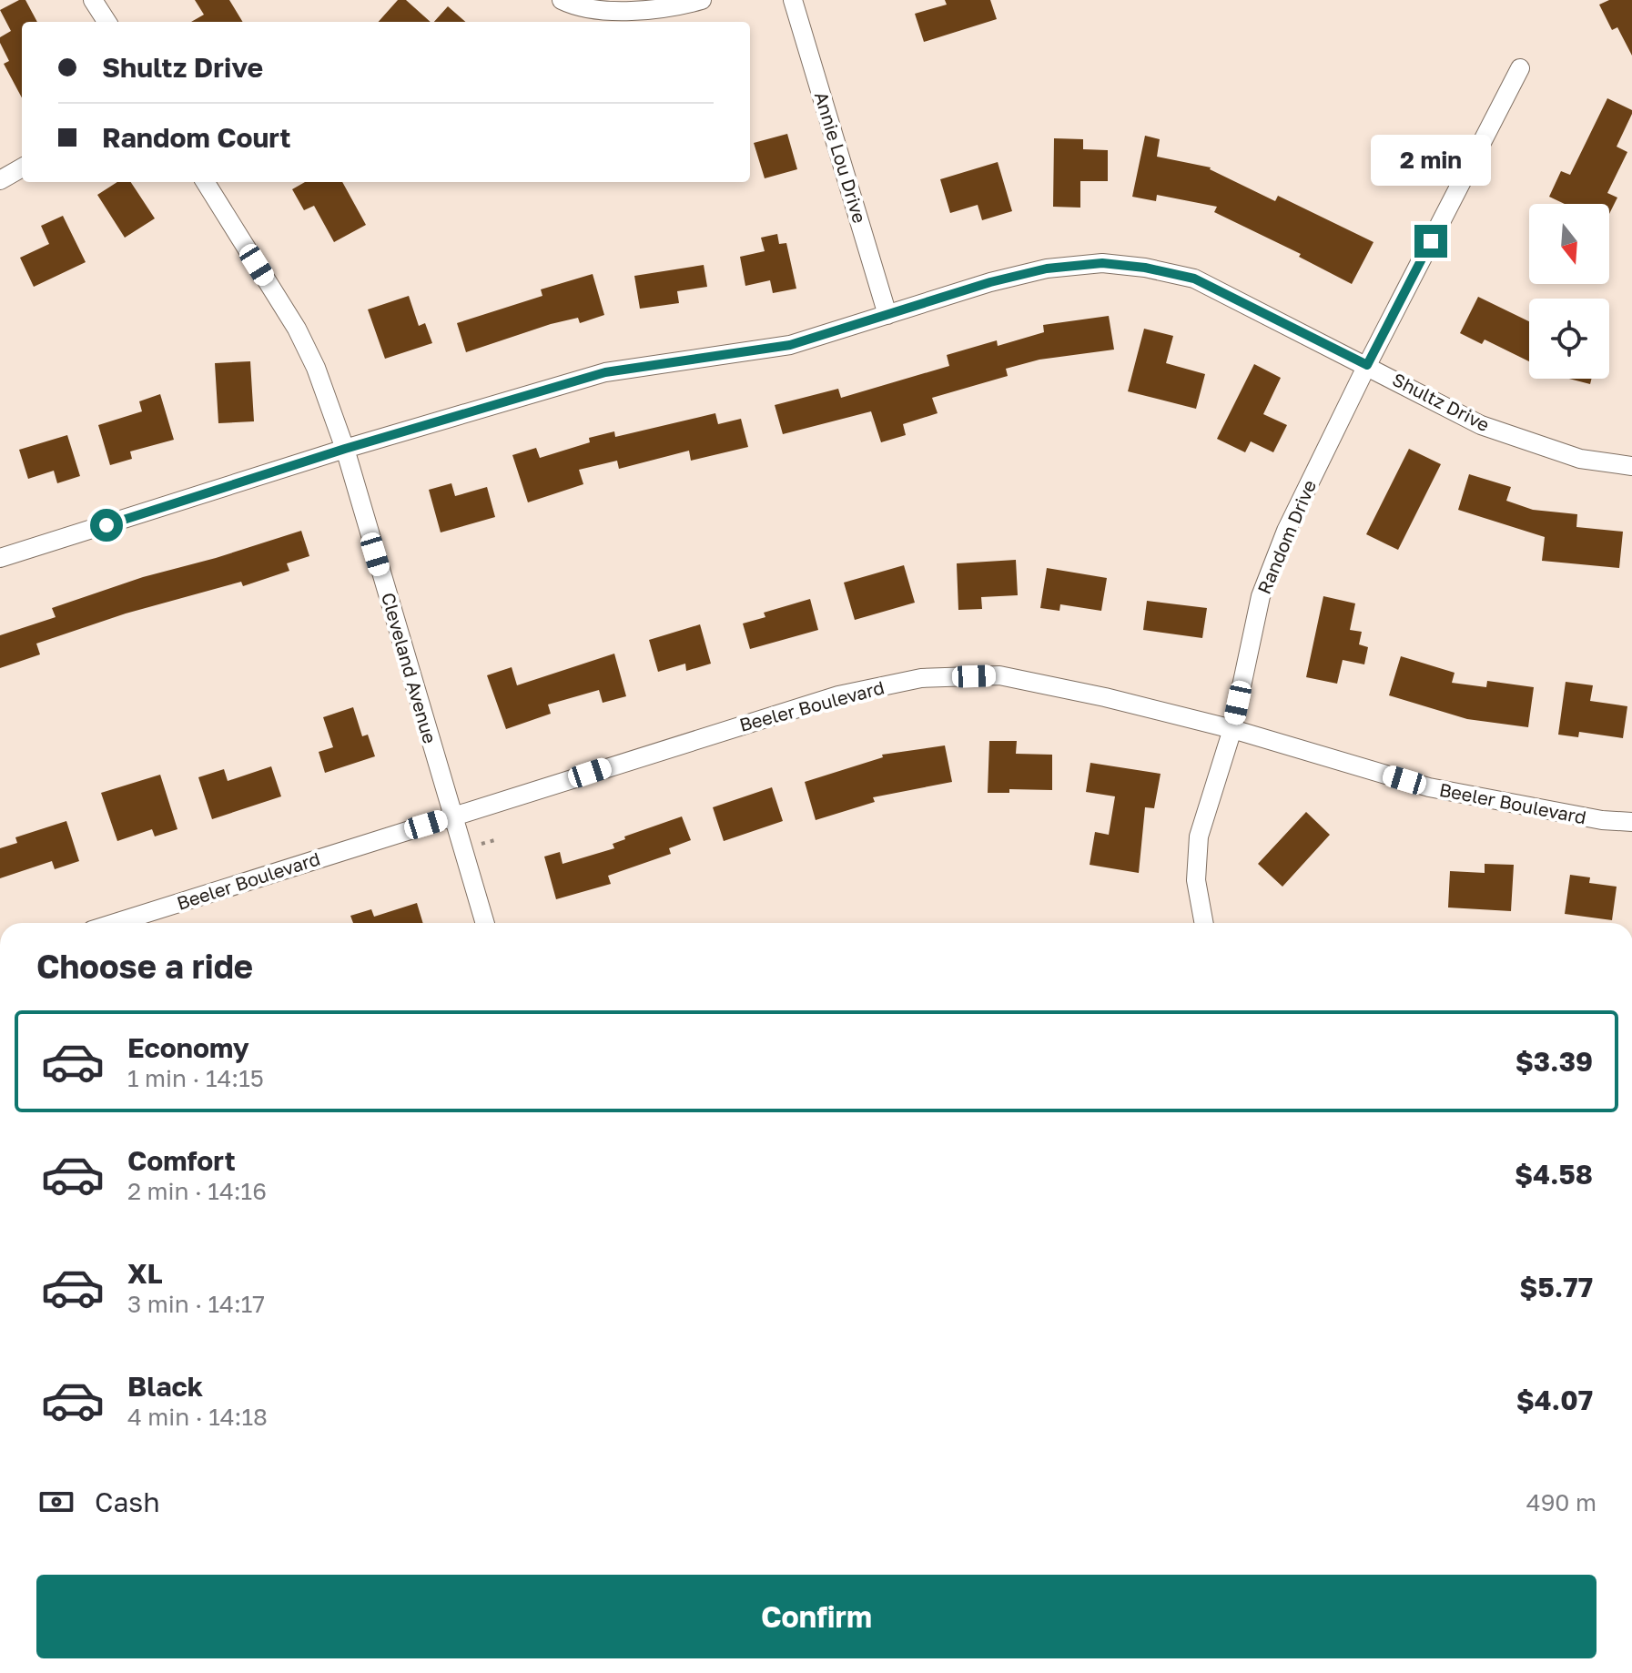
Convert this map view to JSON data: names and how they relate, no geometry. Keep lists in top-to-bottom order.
{
  "streets": {
    "street": [
      "Annie Lou Drive",
      "Shultz Drive",
      "Random Drive",
      "Cleveland Avenue",
      "Beeler Boulevard"
    ]
  },
  "crossings": [
    ["Annie Lou Drive", "Shultz Drive"],
    ["Shultz Drive", "Random Drive"],
    ["Shultz Drive", "Cleveland Avenue"],
    ["Random Drive", "Beeler Boulevard"],
    ["Cleveland Avenue", "Beeler Boulevard"]
  ],
  "north": "bottom",
  "page": {
    "banner": ["Shultz Drive", "Random Court"],
    "bubble": "2 min",
    "heading": "Choose a ride",
    "list": [
      {
        "name": "Economy",
        "note": "1 min · 14:15",
        "value": "$3.39"
      },
      {
        "name": "Comfort",
        "note": "2 min · 14:16",
        "value": "$4.58"
      },
      {
        "name": "XL",
        "note": "3 min · 14:17",
        "value": "$5.77"
      },
      {
        "name": "Black",
        "note": "4 min · 14:18",
        "value": "$4.07"
      }
    ],
    "pay": ["Cash", "490 m"],
    "buttons": "Confirm"
  }
}
